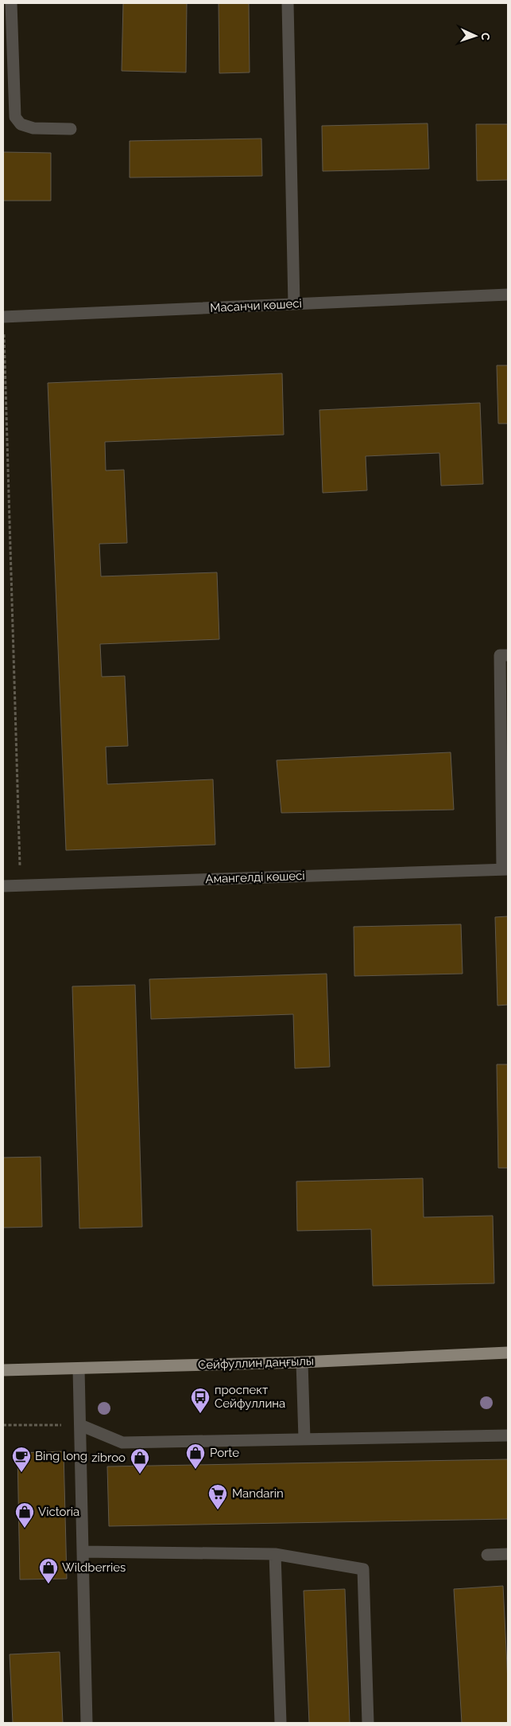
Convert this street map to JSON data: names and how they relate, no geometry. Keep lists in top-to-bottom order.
{
  "streets": {
    "main road": ["Сейфуллин даңғылы"],
    "street": ["Масанчи көшесі", "Амангелді көшесі"]
  },
  "places": {
    "bus stop": ["проспект Сейфуллина"],
    "shop": [
      "Porte",
      "zibroo",
      "Victoria",
      "Wildberries"
    ],
    "cafe": ["Bing long"],
    "supermarket": ["Mandarin"]
  },
  "north": "right"
}
